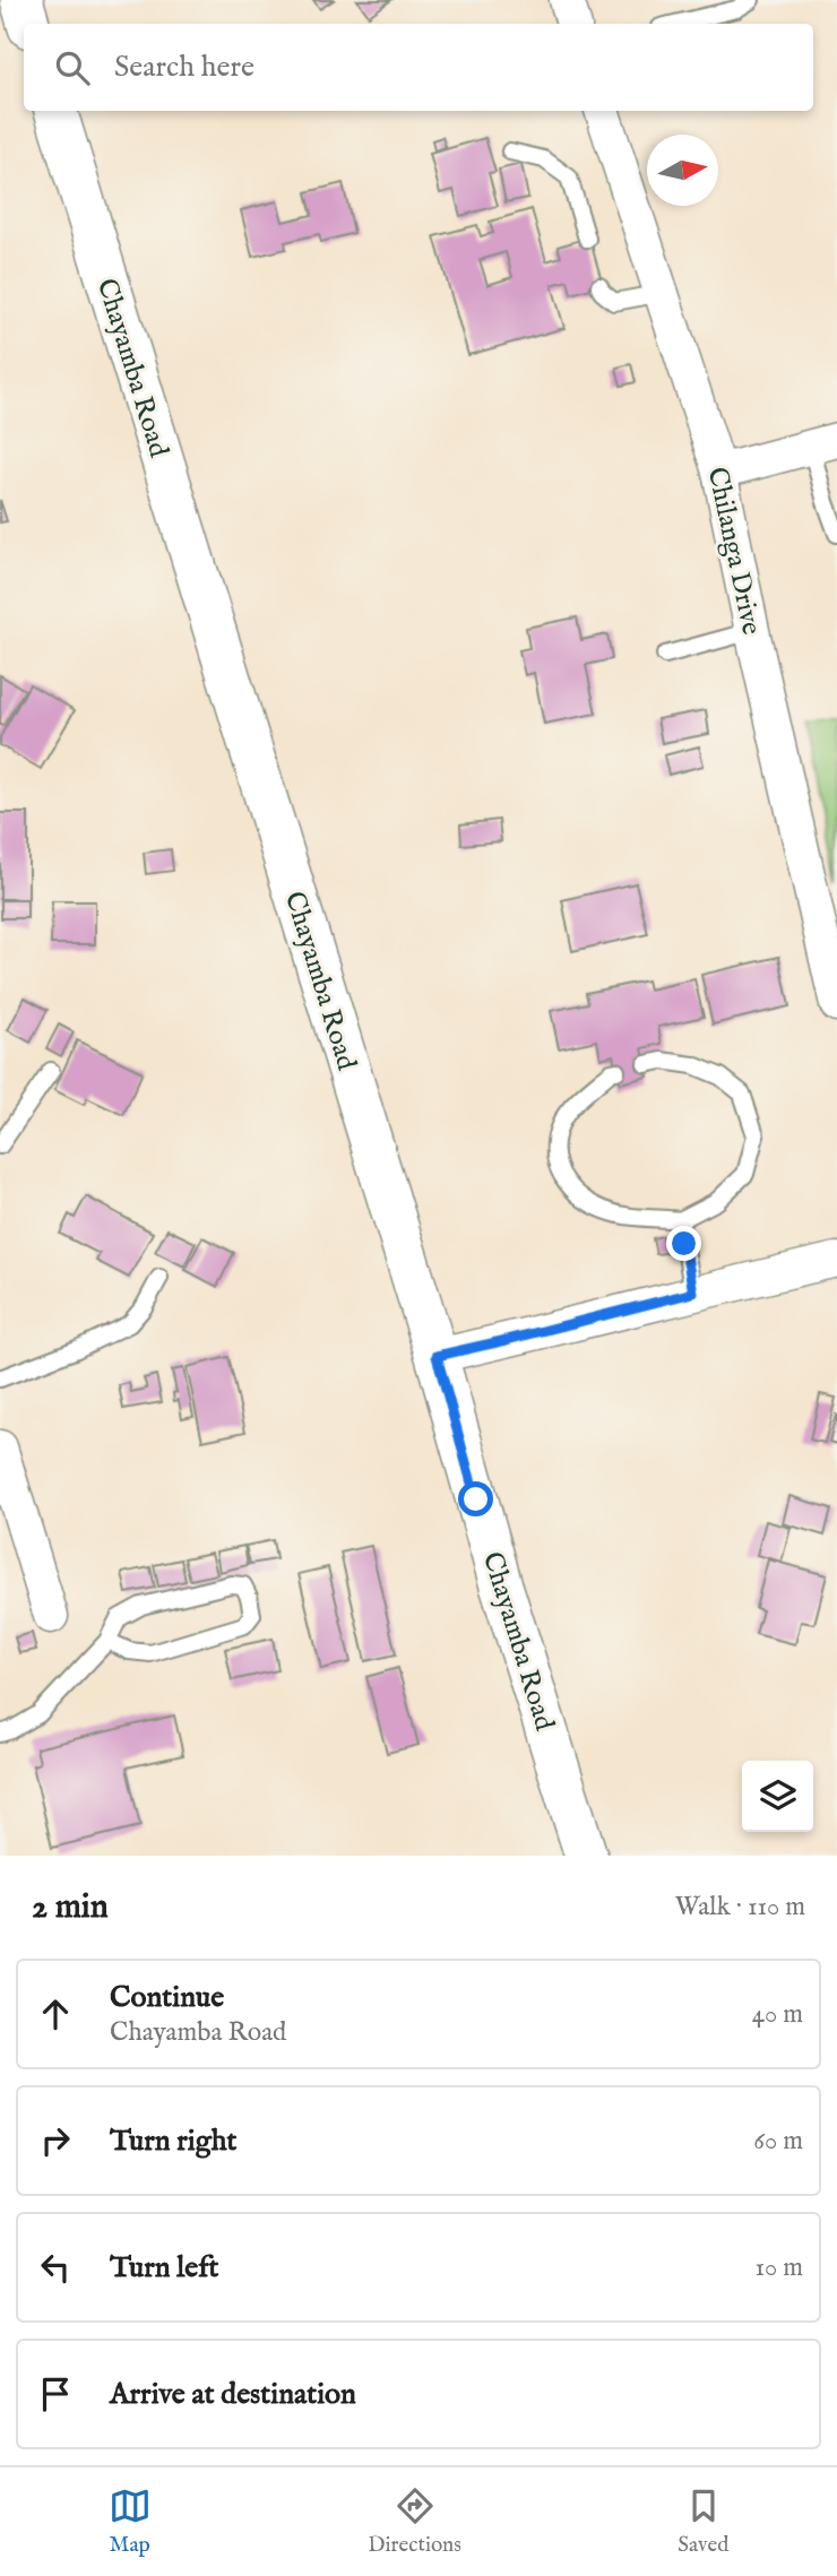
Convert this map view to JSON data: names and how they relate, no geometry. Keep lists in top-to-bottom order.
{
  "streets": {
    "street": ["Chayamba Road", "Chilanga Drive"]
  },
  "north": "right",
  "page": {
    "search": "Search here",
    "heading": ["2 min", "Walk · 110 m"],
    "list": [
      ["Continue", "Chayamba Road", "40 m"],
      ["Turn right", "60 m"],
      ["Turn left", "10 m"],
      "Arrive at destination"
    ],
    "nav": ["Map", "Directions", "Saved"]
  }
}
